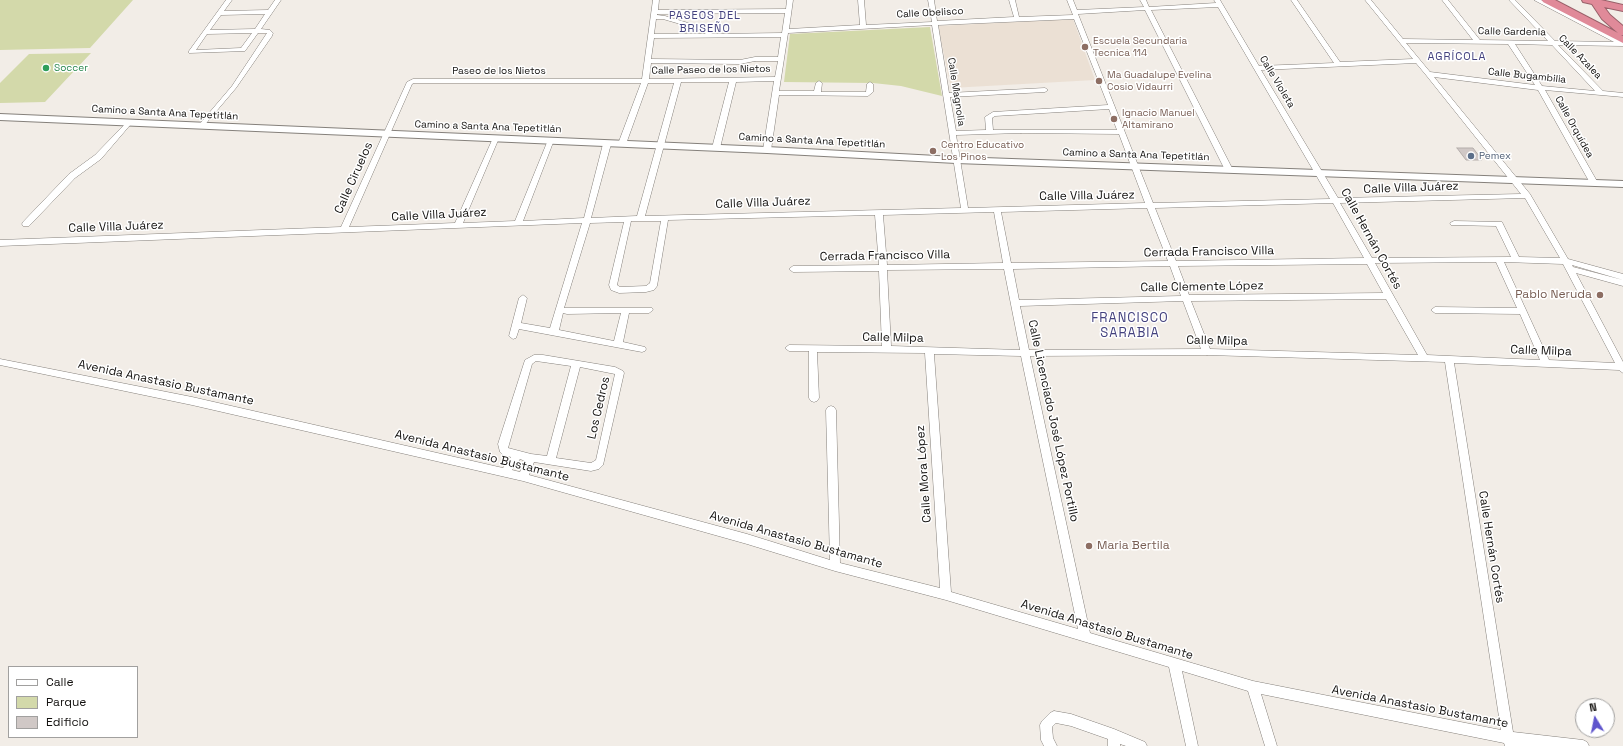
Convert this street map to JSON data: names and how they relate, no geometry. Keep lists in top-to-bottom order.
{
  "streets": {
    "street": [
      "Calle Obelisco",
      "Calle Gardenia",
      "Calle Azalea",
      "Calle Paseo de los Nietos",
      "Paseo de los Nietos",
      "Calle Bugambilia",
      "Calle Violeta",
      "Calle Magnolia",
      "Camino a Santa Ana Tepetitlán",
      "Calle Orquídea",
      "Calle Ciruelos",
      "Calle Villa Juárez",
      "Calle Hernán Cortés",
      "Cerrada Francisco Villa",
      "Calle Clemente López",
      "Calle Milpa",
      "Avenida Anastasio Bustamante",
      "Los Cedros",
      "Calle Licenciado José López Portillo",
      "Calle Mora López"
    ]
  },
  "crossings": [
    ["Calle Obelisco", "Calle Violeta"],
    ["Calle Obelisco", "Calle Magnolia"],
    ["Calle Gardenia", "Calle Azalea"],
    ["Calle Gardenia", "Calle Orquídea"],
    ["Calle Azalea", "Calle Bugambilia"],
    ["Calle Paseo de los Nietos", "Paseo de los Nietos"],
    ["Paseo de los Nietos", "Camino a Santa Ana Tepetitlán"],
    ["Paseo de los Nietos", "Calle Ciruelos"],
    ["Calle Bugambilia", "Calle Orquídea"],
    ["Calle Violeta", "Camino a Santa Ana Tepetitlán"],
    ["Calle Violeta", "Calle Hernán Cortés"],
    ["Calle Magnolia", "Camino a Santa Ana Tepetitlán"],
    ["Calle Magnolia", "Calle Villa Juárez"],
    ["Camino a Santa Ana Tepetitlán", "Calle Orquídea"],
    ["Camino a Santa Ana Tepetitlán", "Calle Ciruelos"],
    ["Camino a Santa Ana Tepetitlán", "Calle Hernán Cortés"],
    ["Calle Ciruelos", "Calle Villa Juárez"],
    ["Calle Villa Juárez", "Calle Hernán Cortés"],
    ["Calle Villa Juárez", "Calle Licenciado José López Portillo"],
    ["Calle Hernán Cortés", "Cerrada Francisco Villa"],
    ["Calle Hernán Cortés", "Calle Clemente López"],
    ["Calle Hernán Cortés", "Calle Milpa"],
    ["Calle Hernán Cortés", "Avenida Anastasio Bustamante"],
    ["Cerrada Francisco Villa", "Calle Licenciado José López Portillo"],
    ["Calle Clemente López", "Calle Licenciado José López Portillo"],
    ["Calle Milpa", "Calle Licenciado José López Portillo"],
    ["Calle Milpa", "Calle Mora López"],
    ["Avenida Anastasio Bustamante", "Calle Licenciado José López Portillo"],
    ["Avenida Anastasio Bustamante", "Calle Mora López"]
  ],
  "districts": ["PASEOS DEL BRISEÑO", "AGRÍCOLA", "FRANCISCO SARABIA"],
  "places": [
    "Escuela Secundaria Tecnica 114",
    "Soccer",
    "Ma Guadalupe Evelina Cosio Vidaurri",
    "Ignacio Manuel Altamirano",
    "Centro Educativo Los Pinos",
    "Pemex",
    "Pablo Neruda",
    "Maria Bertila"
  ],
  "legend": ["Calle", "Parque", "Edificio"],
  "north": "top"
}
